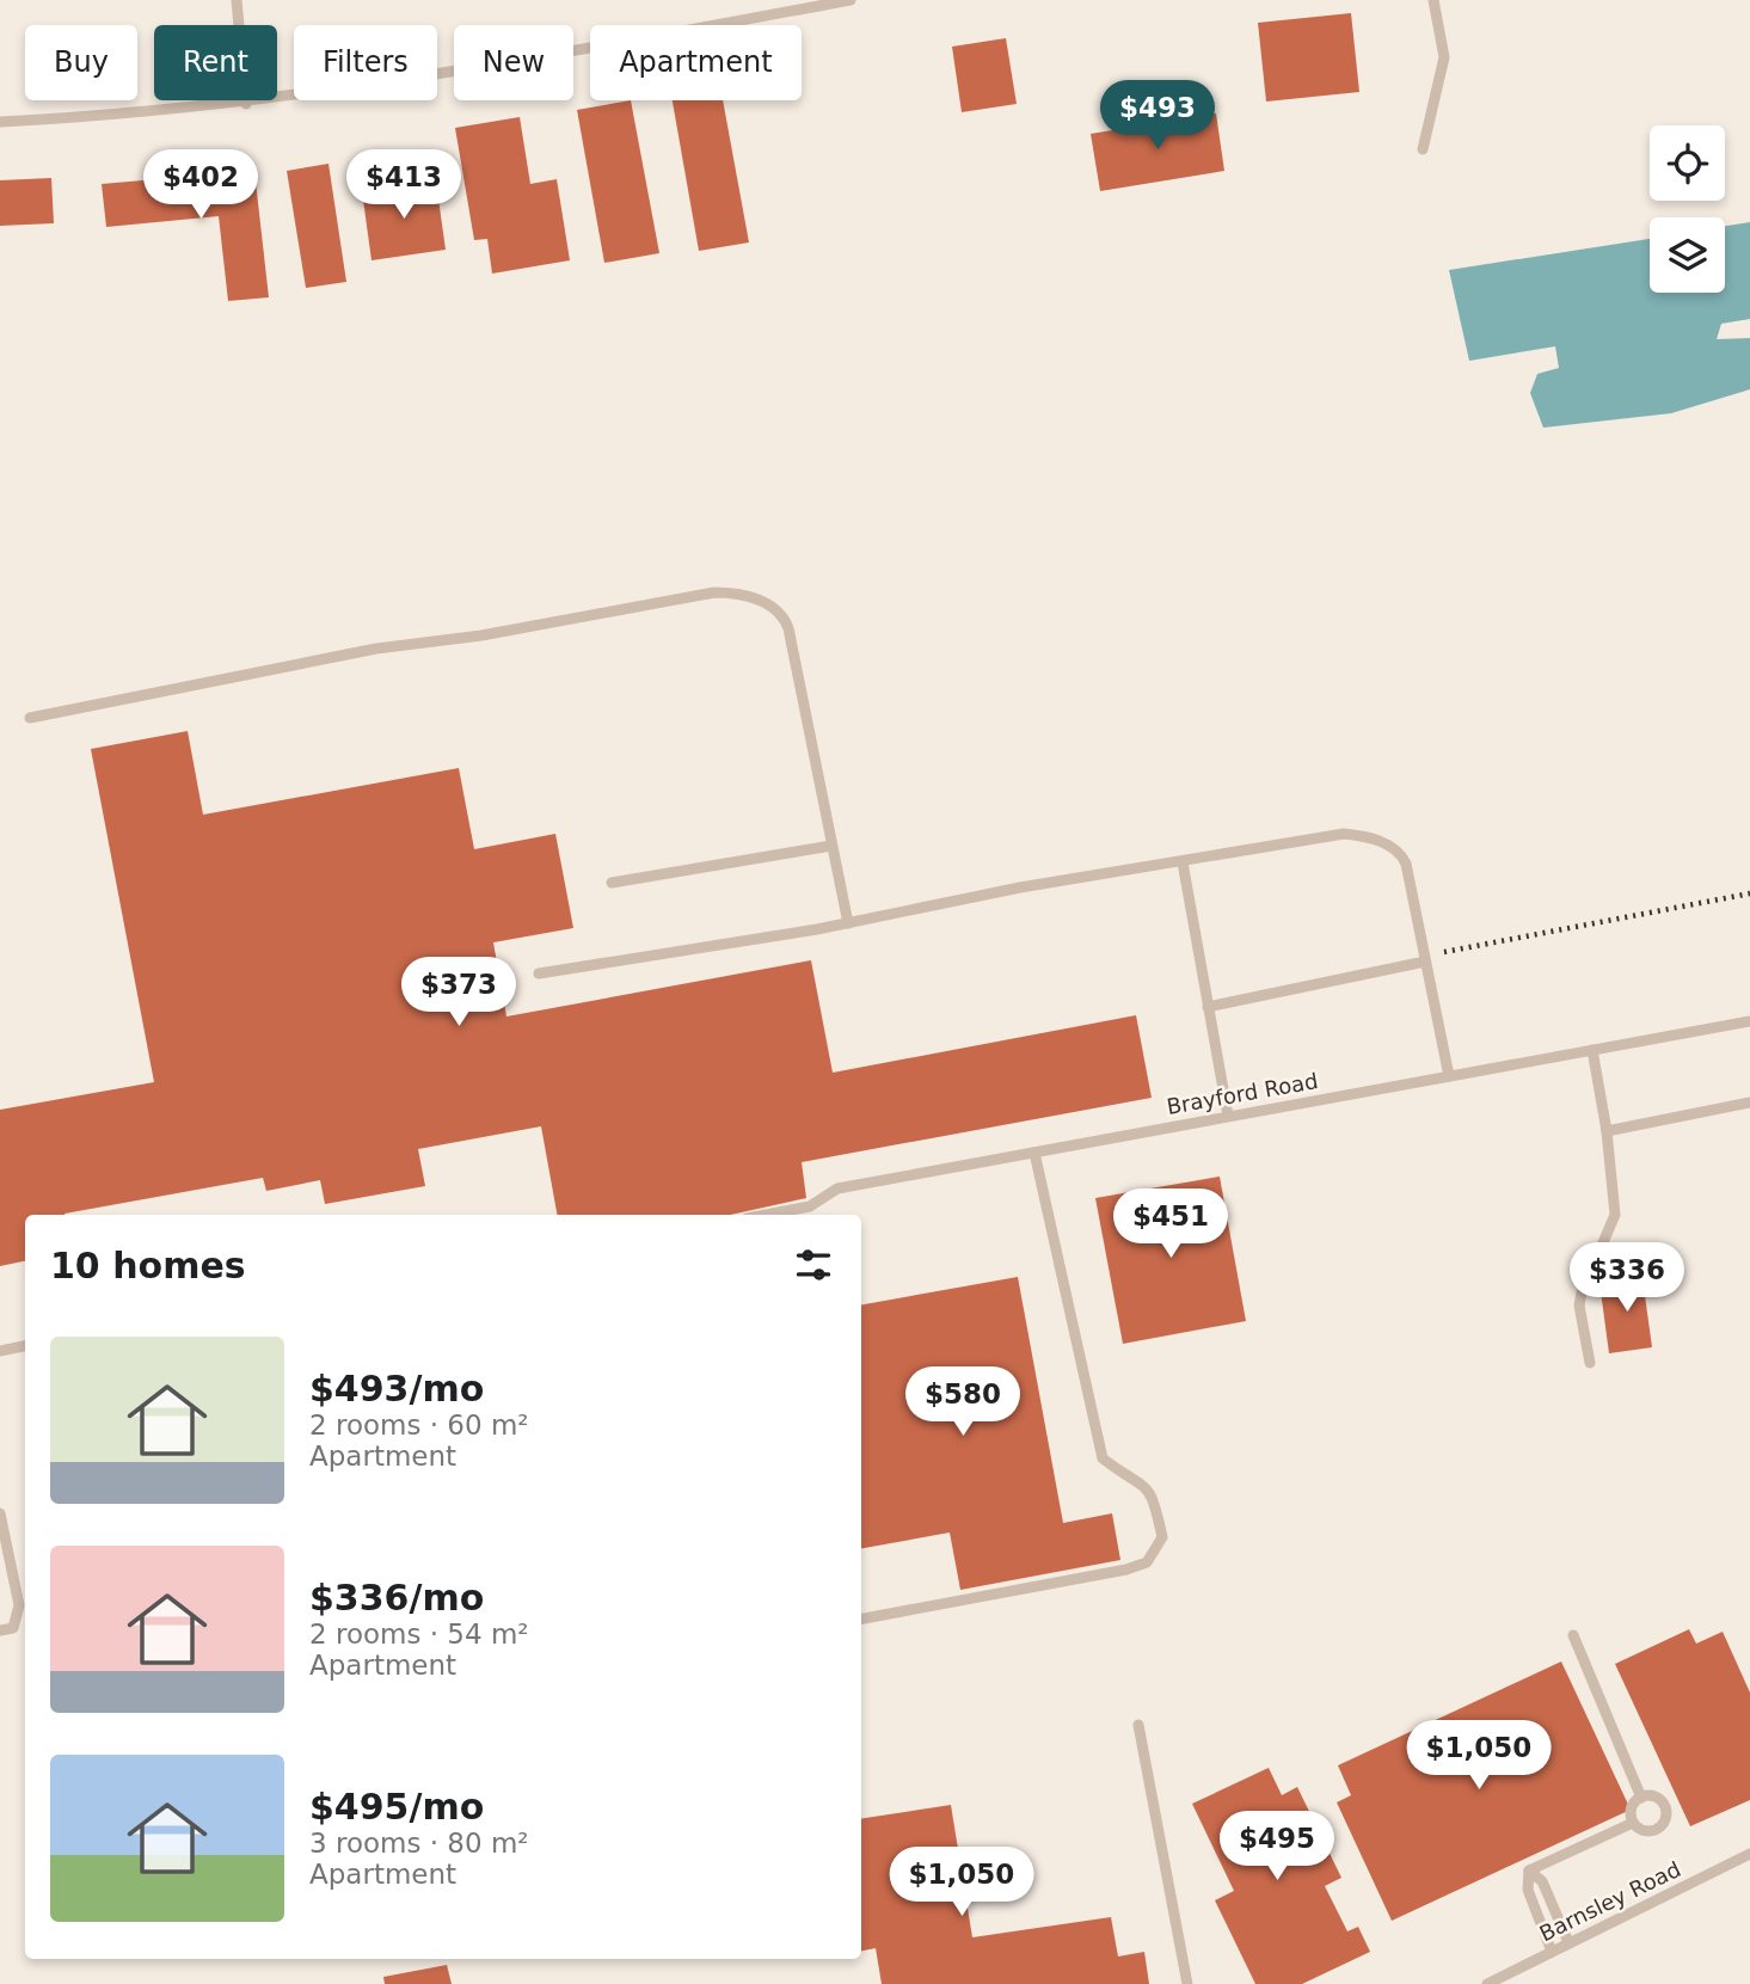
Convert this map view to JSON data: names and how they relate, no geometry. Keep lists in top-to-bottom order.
{
  "streets": {
    "lane": ["Brayford Road", "Barnsley Road"]
  },
  "page": {
    "chip": [
      "Buy",
      "Rent",
      "Filters",
      "New",
      "Apartment"
    ],
    "price": [
      "$493",
      "$402",
      "$413",
      "$373",
      "$451",
      "$336",
      "$580",
      "$1,050",
      "$495",
      "$1,050"
    ],
    "heading": "10 homes",
    "list": [
      {
        "name": "$493/mo",
        "note": "2 rooms · 60 m² · Apartment"
      },
      {
        "name": "$336/mo",
        "note": "2 rooms · 54 m² · Apartment"
      },
      {
        "name": "$495/mo",
        "note": "3 rooms · 80 m² · Apartment"
      }
    ]
  }
}
